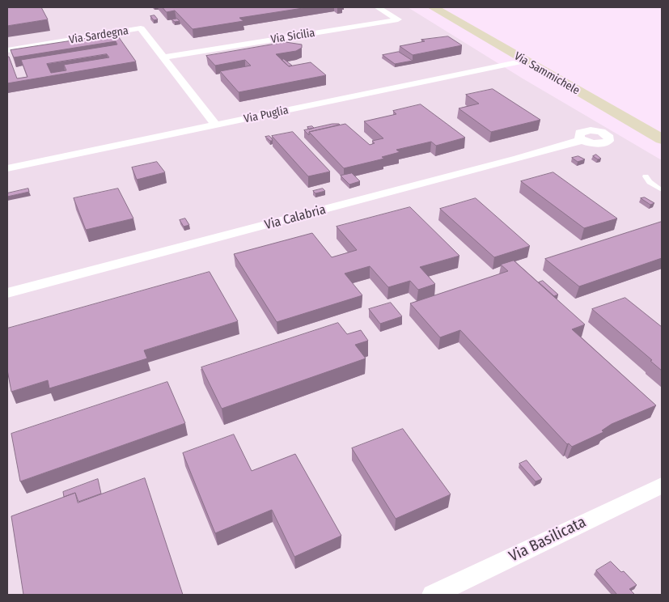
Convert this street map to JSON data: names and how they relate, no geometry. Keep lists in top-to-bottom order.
{
  "streets": {
    "main road": ["Via Sammichele"],
    "street": [
      "Via Sardegna",
      "Via Sicilia",
      "Via Puglia",
      "Via Calabria",
      "Via Basilicata"
    ]
  },
  "crossings": [
    ["Via Sardegna", "Via Sicilia"],
    ["Via Sardegna", "Via Puglia"],
    ["Via Sammichele", "Via Puglia"]
  ]
}
